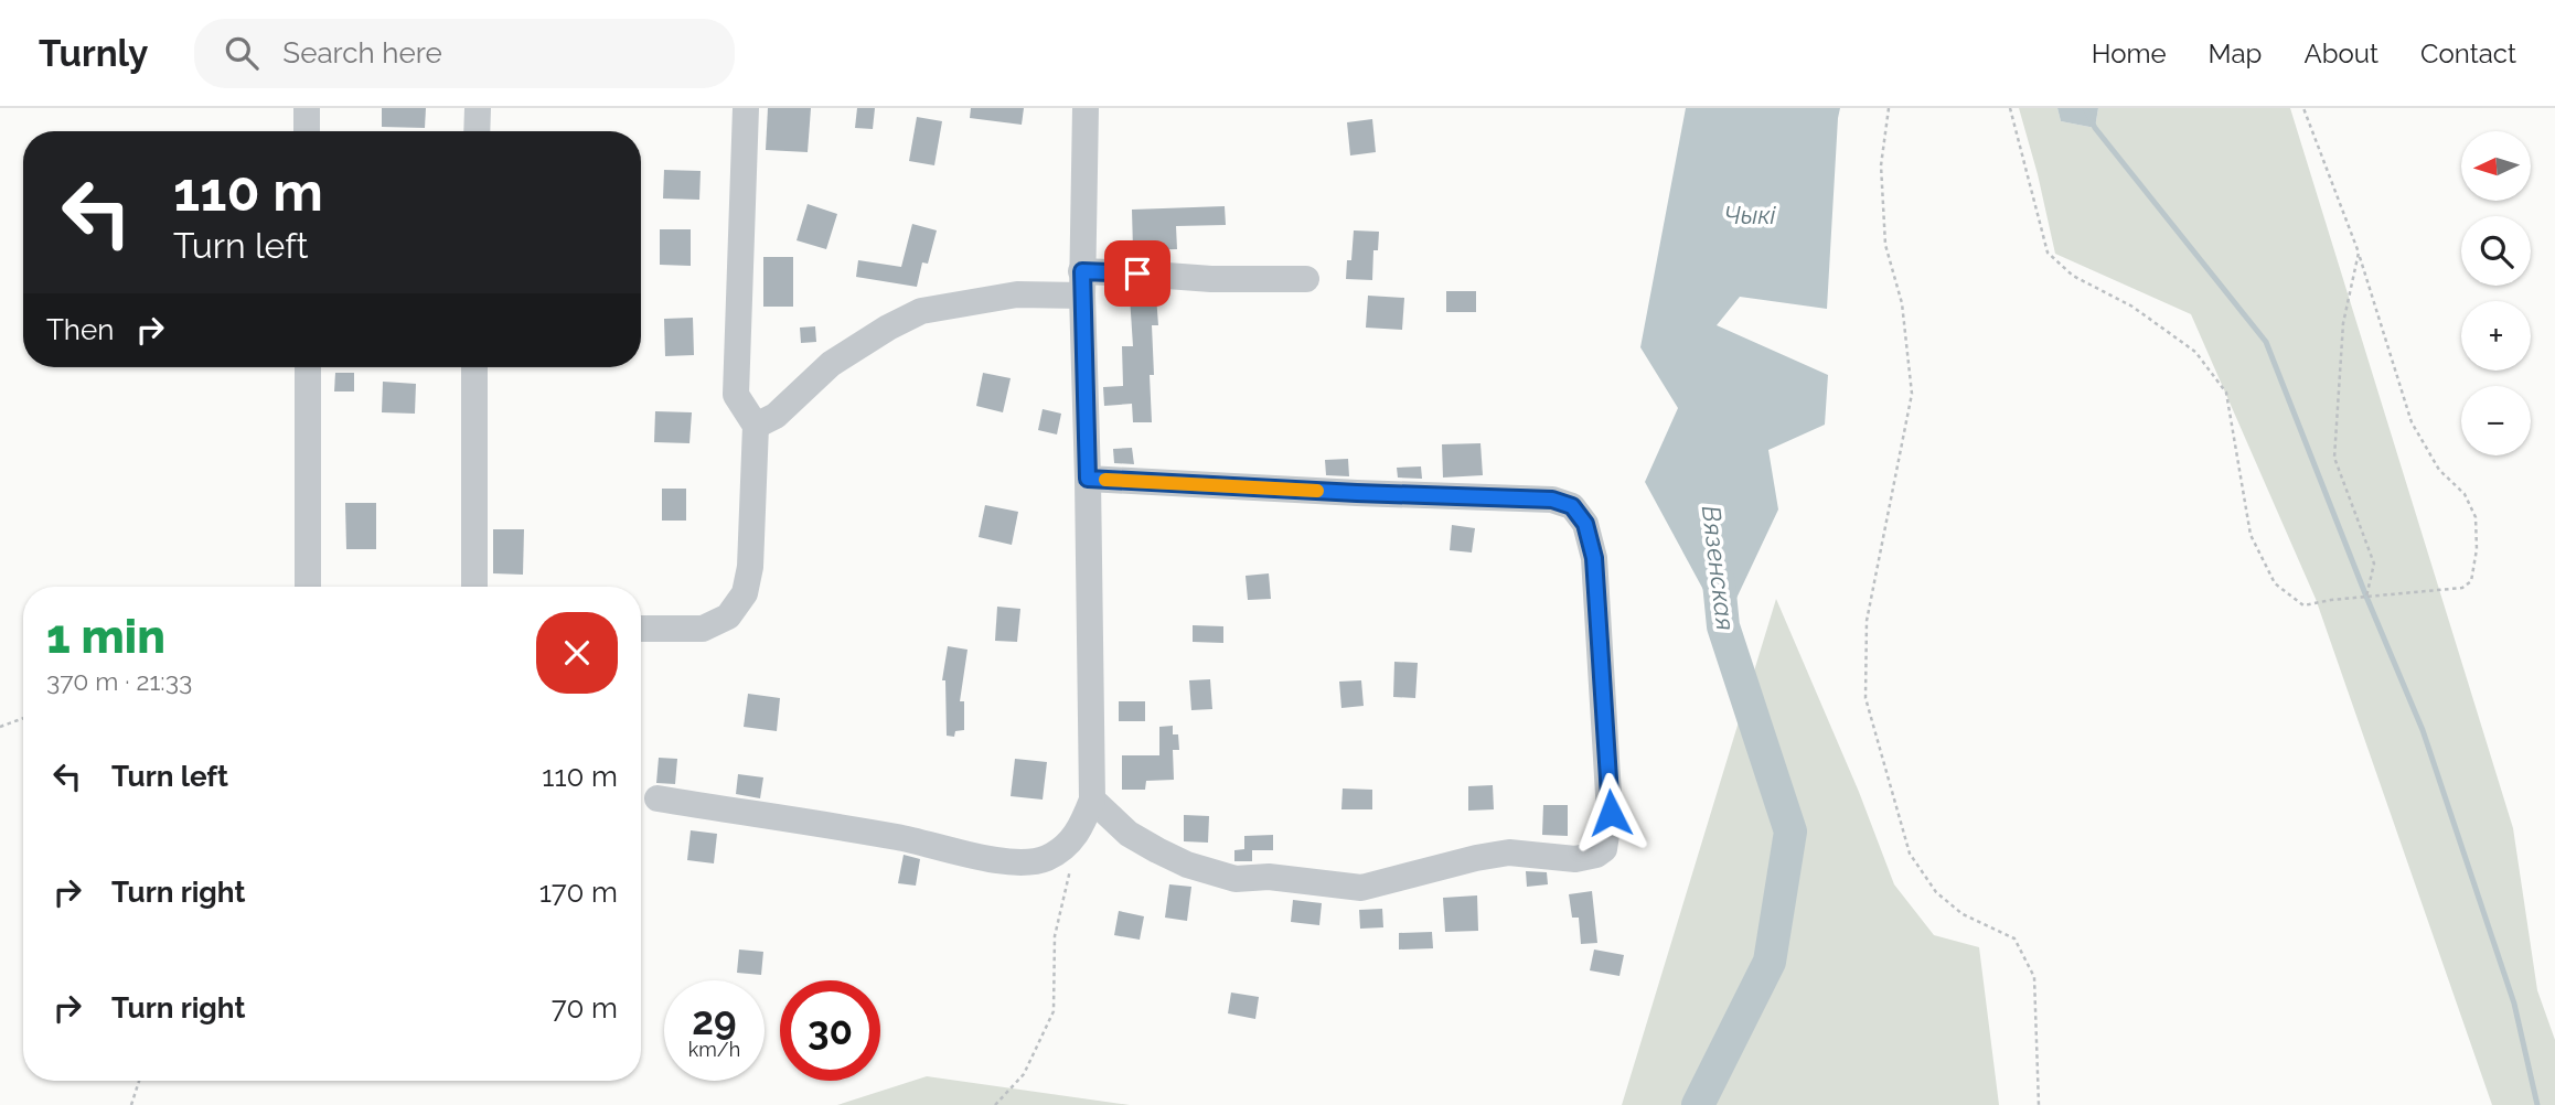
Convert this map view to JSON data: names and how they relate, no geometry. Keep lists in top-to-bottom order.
{
  "water": ["Чыкі", "Вязенская"],
  "north": "left",
  "page": {
    "header": "Turnly",
    "search": "Search here",
    "nav": [
      "Home",
      "Map",
      "About",
      "Contact"
    ],
    "map_buttons": ["+", "−"],
    "turn": ["110 m", "Turn left"],
    "then": "Then",
    "heading": ["1 min", "370 m · 21:33"],
    "list": [
      {
        "name": "Turn left",
        "value": "110 m"
      },
      {
        "name": "Turn right",
        "value": "170 m"
      },
      {
        "name": "Turn right",
        "value": "70 m"
      }
    ],
    "speed": "29 km/h",
    "limit": "30"
  }
}
